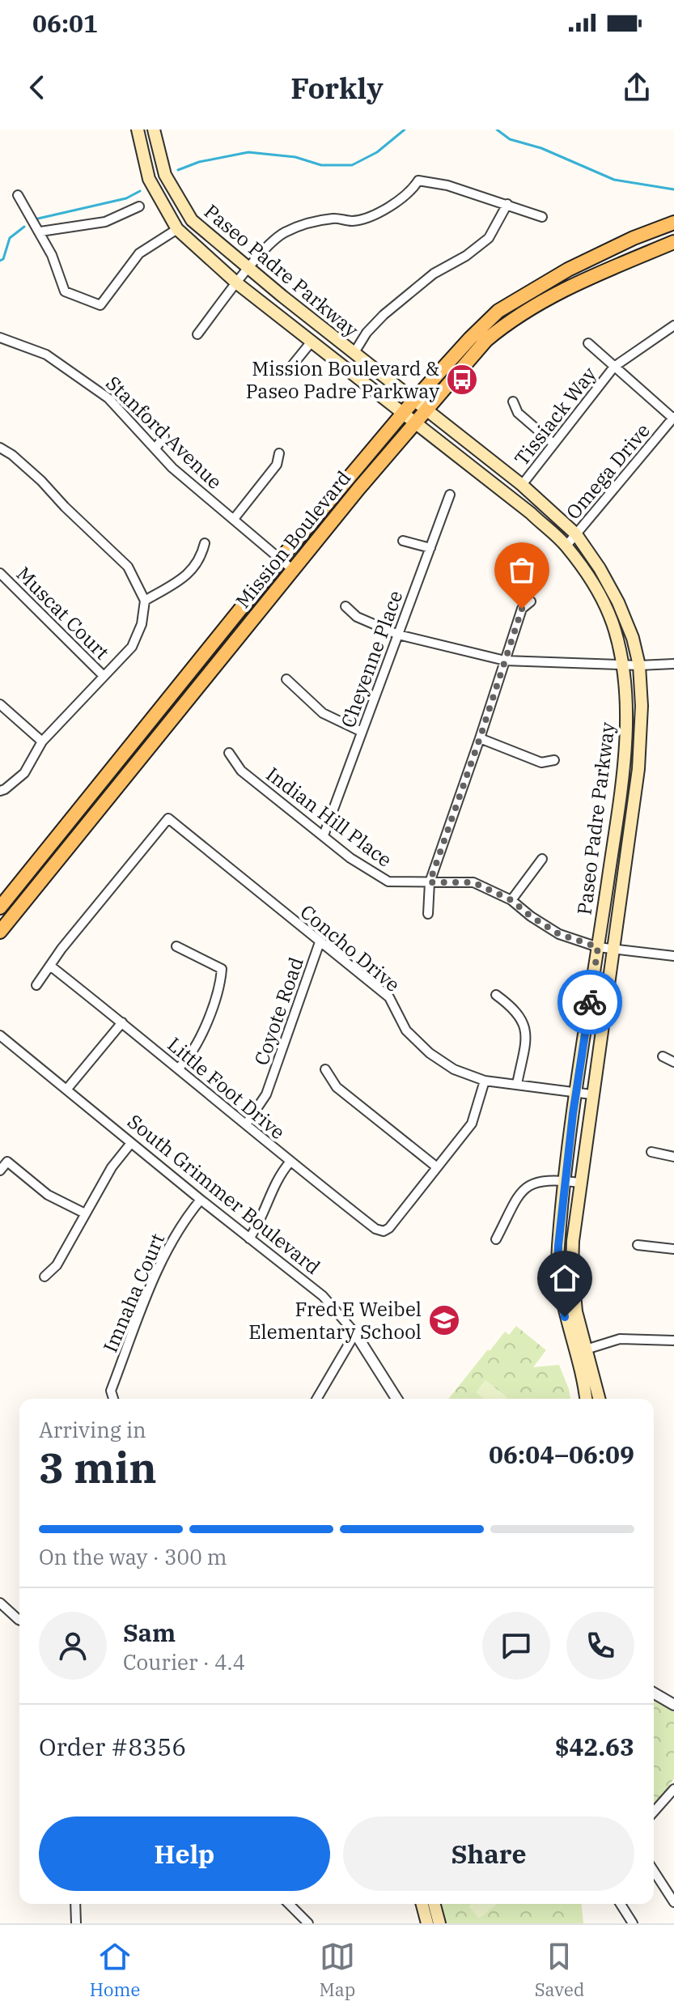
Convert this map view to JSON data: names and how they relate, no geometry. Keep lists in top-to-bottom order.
{
  "streets": {
    "main road": ["Paseo Padre Parkway", "Mission Boulevard"],
    "street": [
      "Tissiack Way",
      "Stanford Avenue",
      "Omega Drive",
      "Muscat Court",
      "Cheyenne Place",
      "Indian Hill Place",
      "Concho Drive",
      "Coyote Road",
      "Little Foot Drive",
      "South Grimmer Boulevard",
      "Imnaha Court"
    ]
  },
  "crossings": [
    ["Paseo Padre Parkway", "Tissiack Way"],
    ["Paseo Padre Parkway", "Omega Drive"],
    ["Paseo Padre Parkway", "Mission Boulevard"],
    ["Paseo Padre Parkway", "Indian Hill Place"],
    ["Paseo Padre Parkway", "Concho Drive"],
    ["Stanford Avenue", "Mission Boulevard"],
    ["Cheyenne Place", "Indian Hill Place"],
    ["Concho Drive", "Coyote Road"],
    ["Concho Drive", "Little Foot Drive"],
    ["Coyote Road", "Little Foot Drive"],
    ["South Grimmer Boulevard", "Imnaha Court"]
  ],
  "places": {
    "bus stop": ["Mission Boulevard & Paseo Padre Parkway"],
    "school or university": ["Fred E Weibel Elementary School"]
  },
  "page": {
    "status": "06:01",
    "header": "Forkly",
    "heading": ["3 min", "Arriving in", "06:04–06:09"],
    "panel": [
      "Sam",
      "Courier · 4.4",
      "Order #8356",
      "$42.63"
    ],
    "bar": "On the way · 300 m",
    "buttons": ["Help", "Share"],
    "tabs": ["Home", "Map", "Saved"]
  }
}
